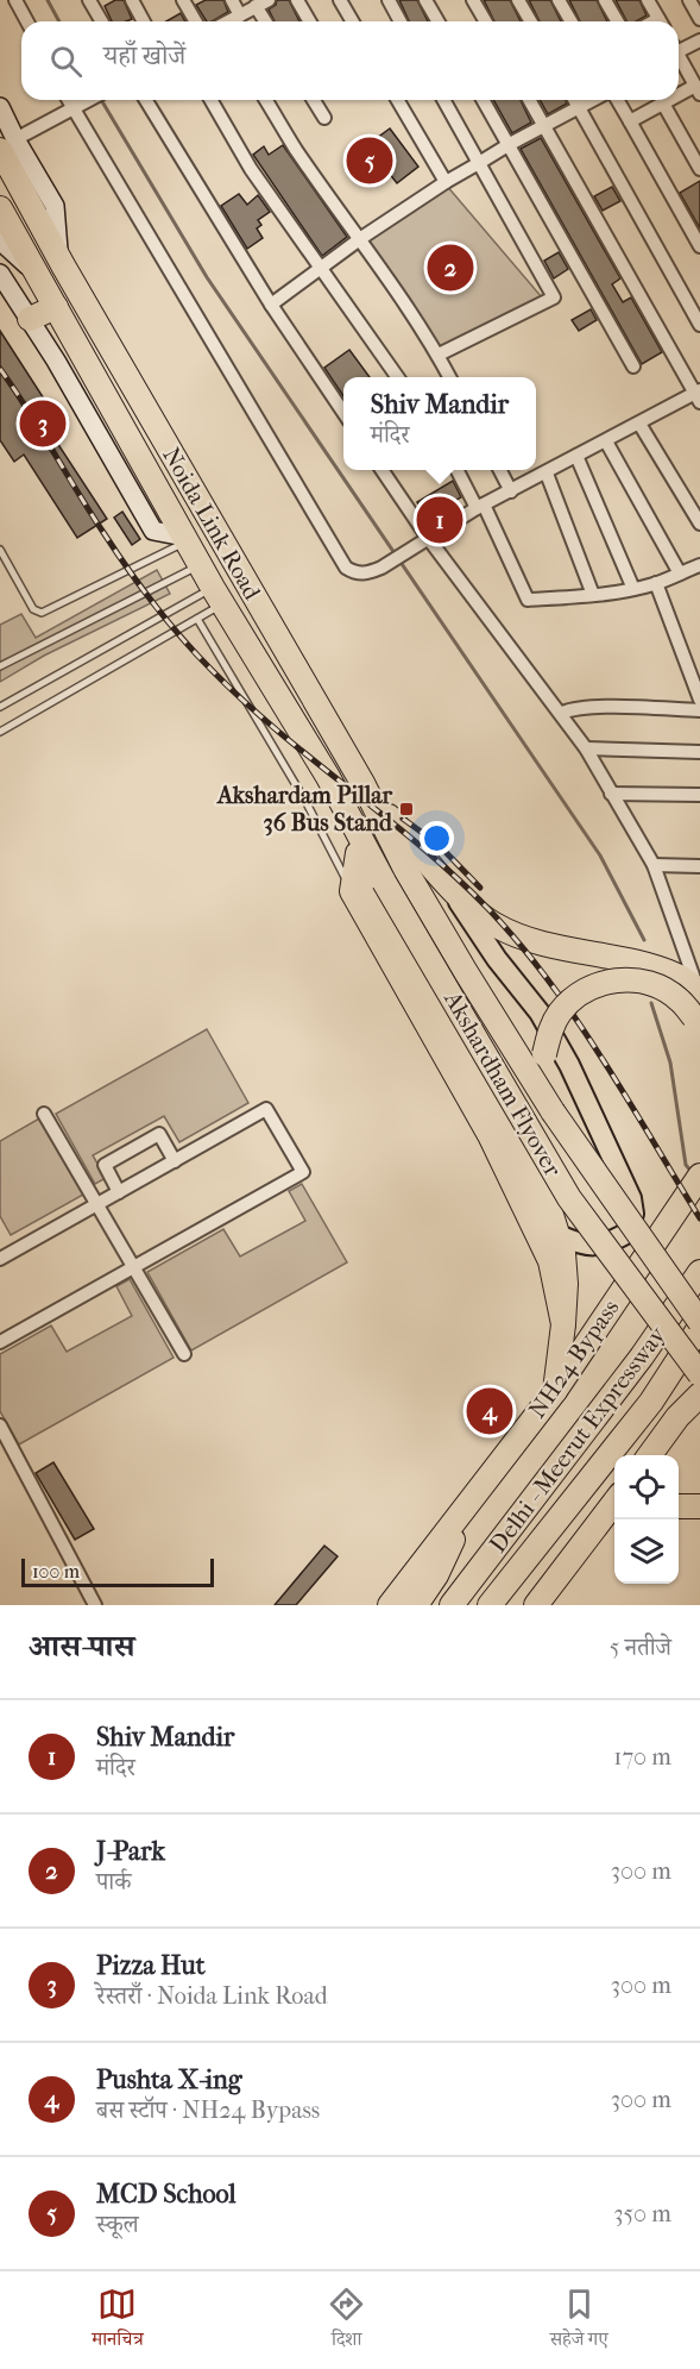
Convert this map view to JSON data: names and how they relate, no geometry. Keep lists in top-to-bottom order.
{
  "streets": {
    "highway": [
      "Noida Link Road",
      "Akshardham Flyover",
      "NH24 Bypass",
      "Delhi - Meerut Expressway"
    ]
  },
  "crossings": [
    ["Noida Link Road", "Akshardham Flyover"],
    ["Akshardham Flyover", "Delhi - Meerut Expressway"]
  ],
  "places": {
    "transit": ["Akshardam Pillar 36 Bus Stand"]
  },
  "scale_bar": "100 m",
  "page": {
    "search": "यहाँ खोजें",
    "pins": [
      "5",
      "2",
      "3",
      "1",
      "4"
    ],
    "popup": ["Shiv Mandir", "मंदिर"],
    "scale": "100 m",
    "heading": ["आस-पास", "5 नतीजे"],
    "list": [
      {
        "mark": "1",
        "name": "Shiv Mandir",
        "note": "मंदिर",
        "value": "170 m"
      },
      {
        "mark": "2",
        "name": "J-Park",
        "note": "पार्क",
        "value": "300 m"
      },
      {
        "mark": "3",
        "name": "Pizza Hut",
        "note": "रेस्तराँ · Noida Link Road",
        "value": "300 m"
      },
      {
        "mark": "4",
        "name": "Pushta X-ing",
        "note": "बस स्टॉप · NH24 Bypass",
        "value": "300 m"
      },
      {
        "mark": "5",
        "name": "MCD School",
        "note": "स्कूल",
        "value": "350 m"
      }
    ],
    "nav": ["मानचित्र", "दिशा", "सहेजे गए"]
  }
}
